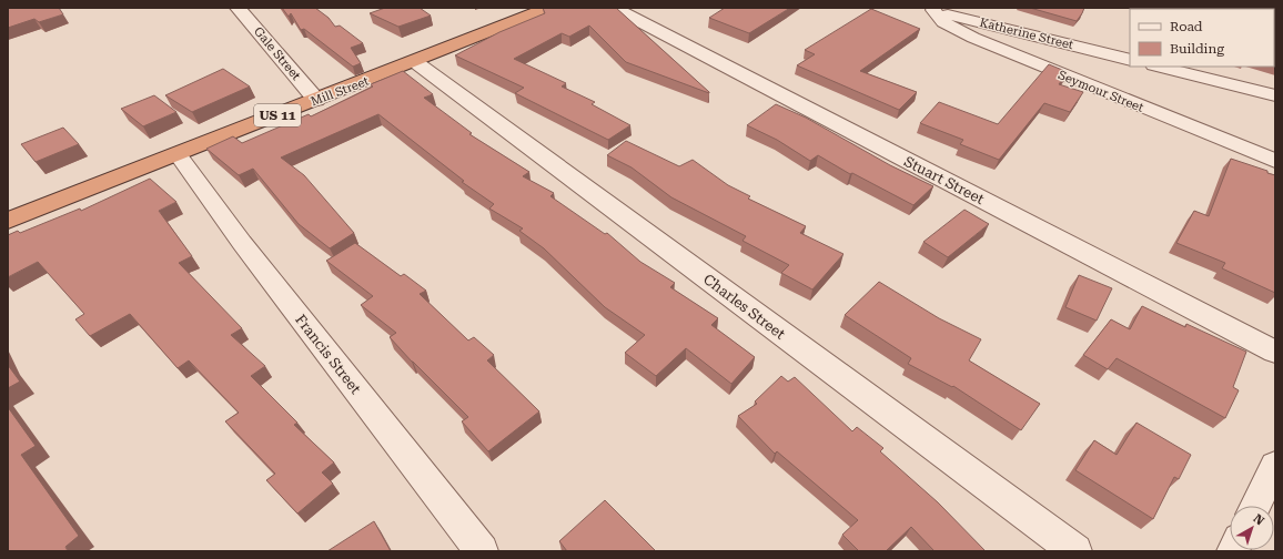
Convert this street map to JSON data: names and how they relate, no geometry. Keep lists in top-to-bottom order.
{
  "streets": {
    "highway": ["Mill Street", "US 11"],
    "street": [
      "Katherine Street",
      "Gale Street",
      "Seymour Street",
      "Stuart Street",
      "Charles Street",
      "Francis Street"
    ]
  },
  "crossings": [
    ["Katherine Street", "Seymour Street"],
    ["Gale Street", "Mill Street"],
    ["Mill Street", "Charles Street"],
    ["Mill Street", "Francis Street"]
  ],
  "legend": ["Road", "Building"],
  "north": "top right"
}
